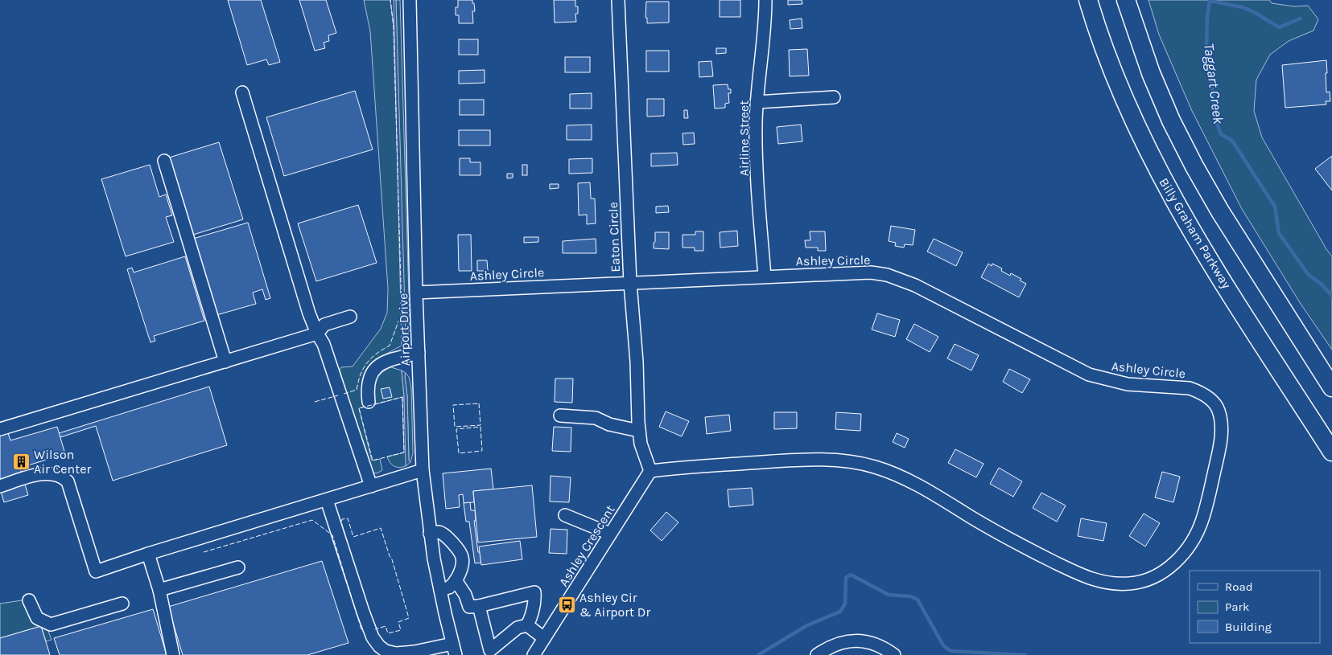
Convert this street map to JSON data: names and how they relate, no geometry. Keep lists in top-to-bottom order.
{
  "streets": {
    "highway": ["Billy Graham Parkway"],
    "street": [
      "Airline Street",
      "Eaton Circle",
      "Ashley Circle",
      "Airport Drive",
      "Ashley Crescent"
    ]
  },
  "crossings": [
    ["Airline Street", "Ashley Circle"],
    ["Eaton Circle", "Ashley Circle"],
    ["Eaton Circle", "Ashley Crescent"],
    ["Ashley Circle", "Airport Drive"],
    ["Ashley Circle", "Ashley Crescent"]
  ],
  "water": ["Taggart Creek"],
  "places": {
    "building": ["Wilson Air Center"],
    "bus stop": ["Ashley Cir & Airport Dr"]
  },
  "legend": ["Road", "Park", "Building"]
}
